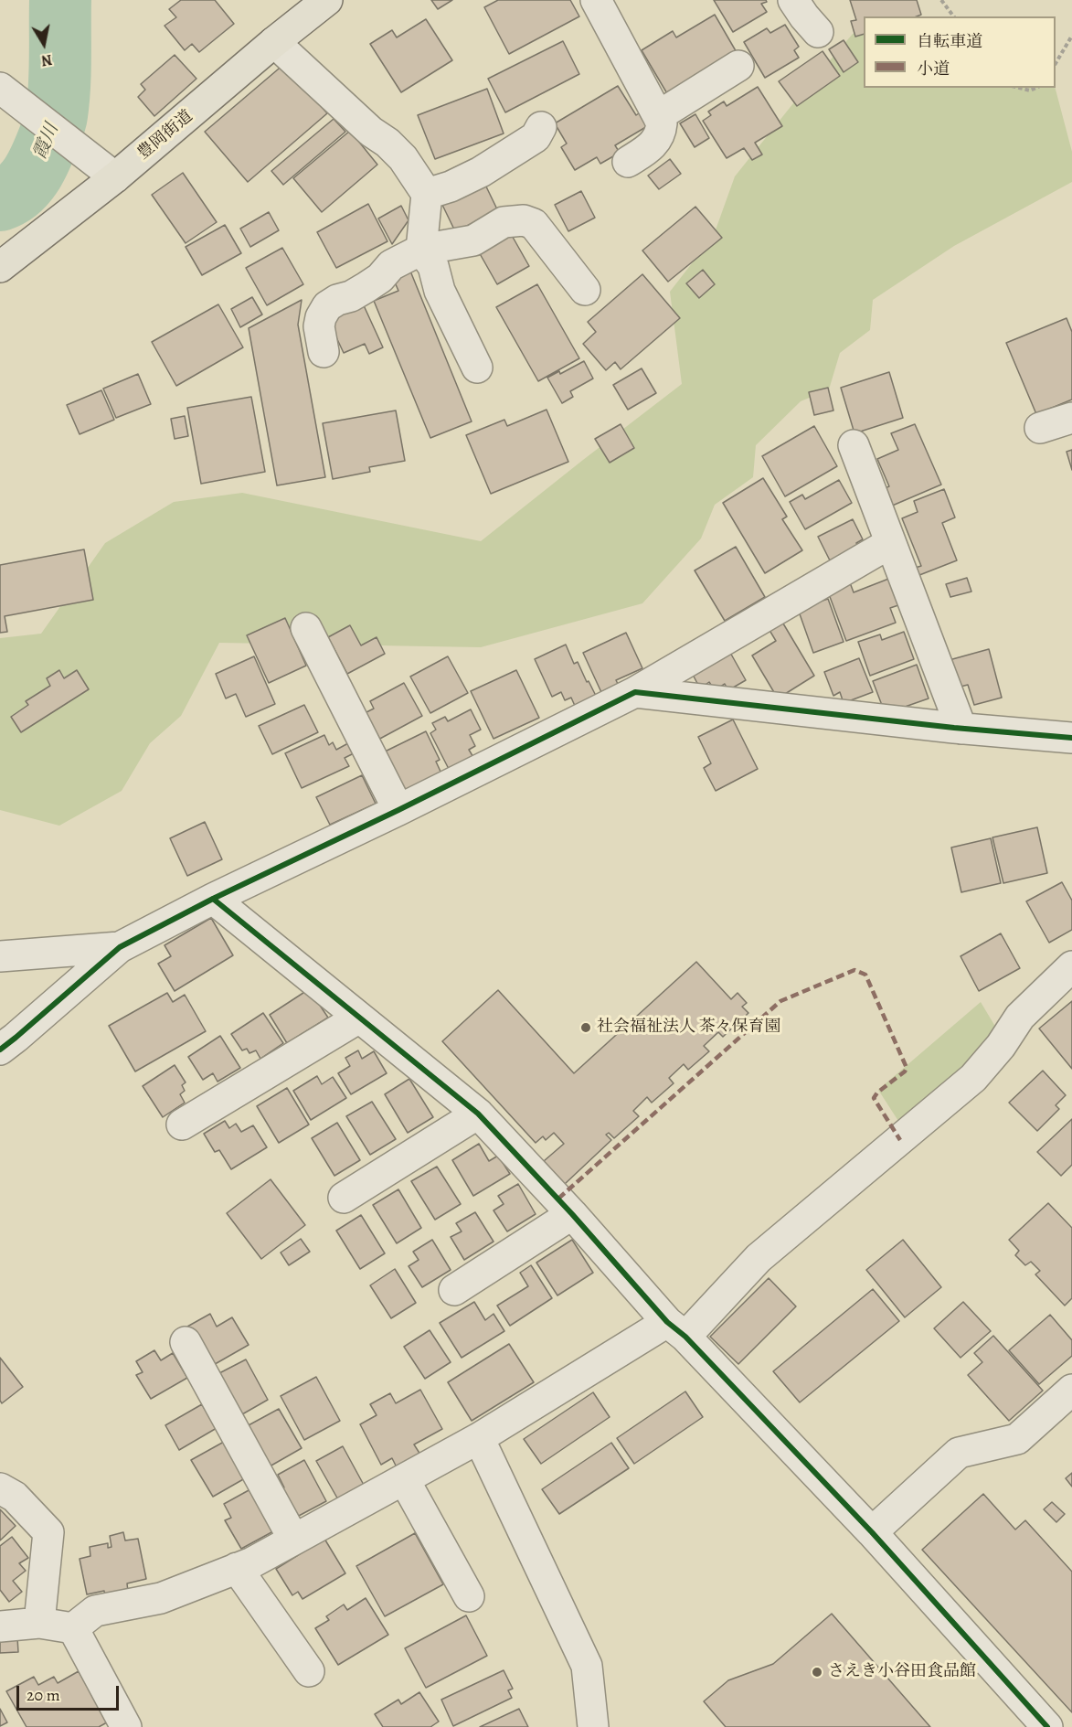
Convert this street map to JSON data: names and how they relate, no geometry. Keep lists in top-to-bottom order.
{
  "streets": {
    "main road": ["豊岡街道"]
  },
  "water": ["霞川"],
  "places": ["社会福祉法人 茶々保育園", "さえき小谷田食品館"],
  "legend": ["自転車道", "小道"],
  "scale_bar": "20 m",
  "north": "bottom"
}
